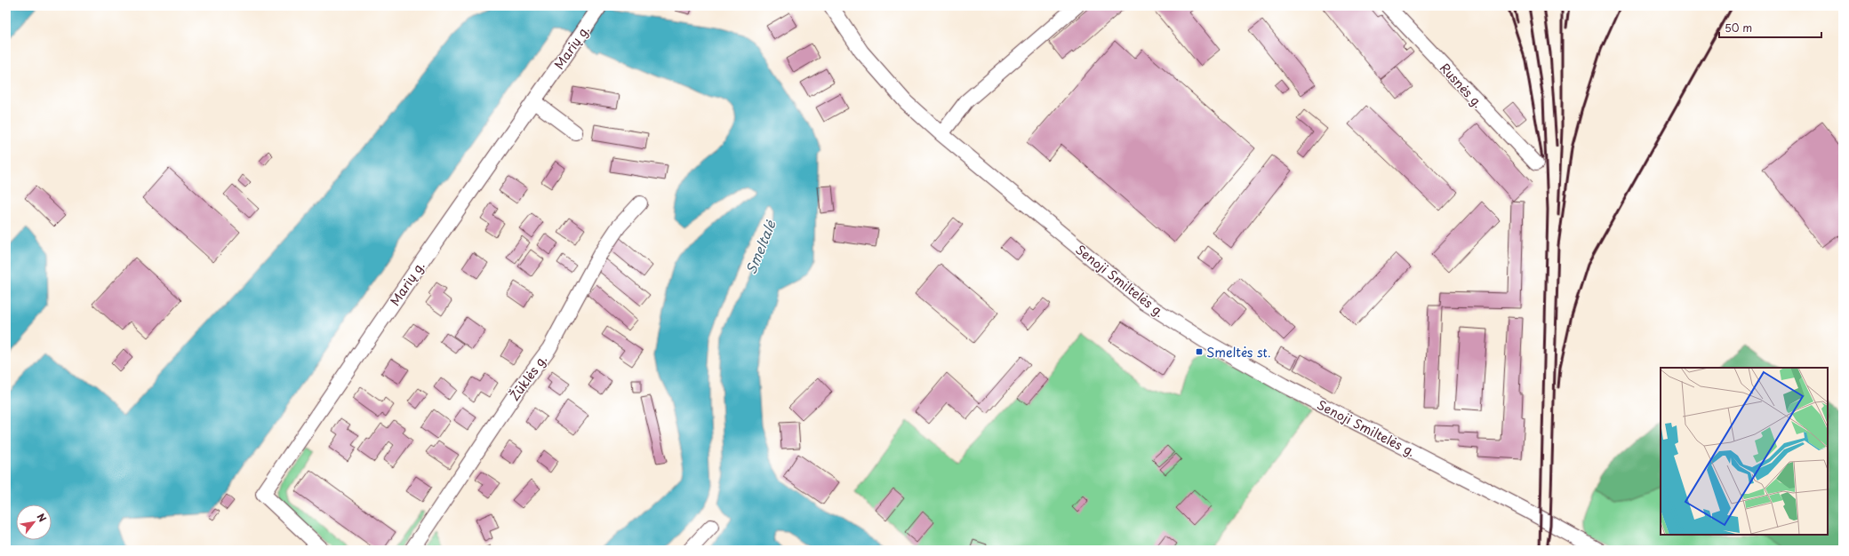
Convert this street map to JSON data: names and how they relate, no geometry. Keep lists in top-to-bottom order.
{
  "streets": {
    "street": [
      "Marių g.",
      "Rusnės g.",
      "Senoji Smiltelės g.",
      "Žūklės g."
    ]
  },
  "water": ["Smeltalė"],
  "places": {
    "transit": ["Smeltės st."]
  },
  "scale_bar": "50 m",
  "north": "top right"
}
